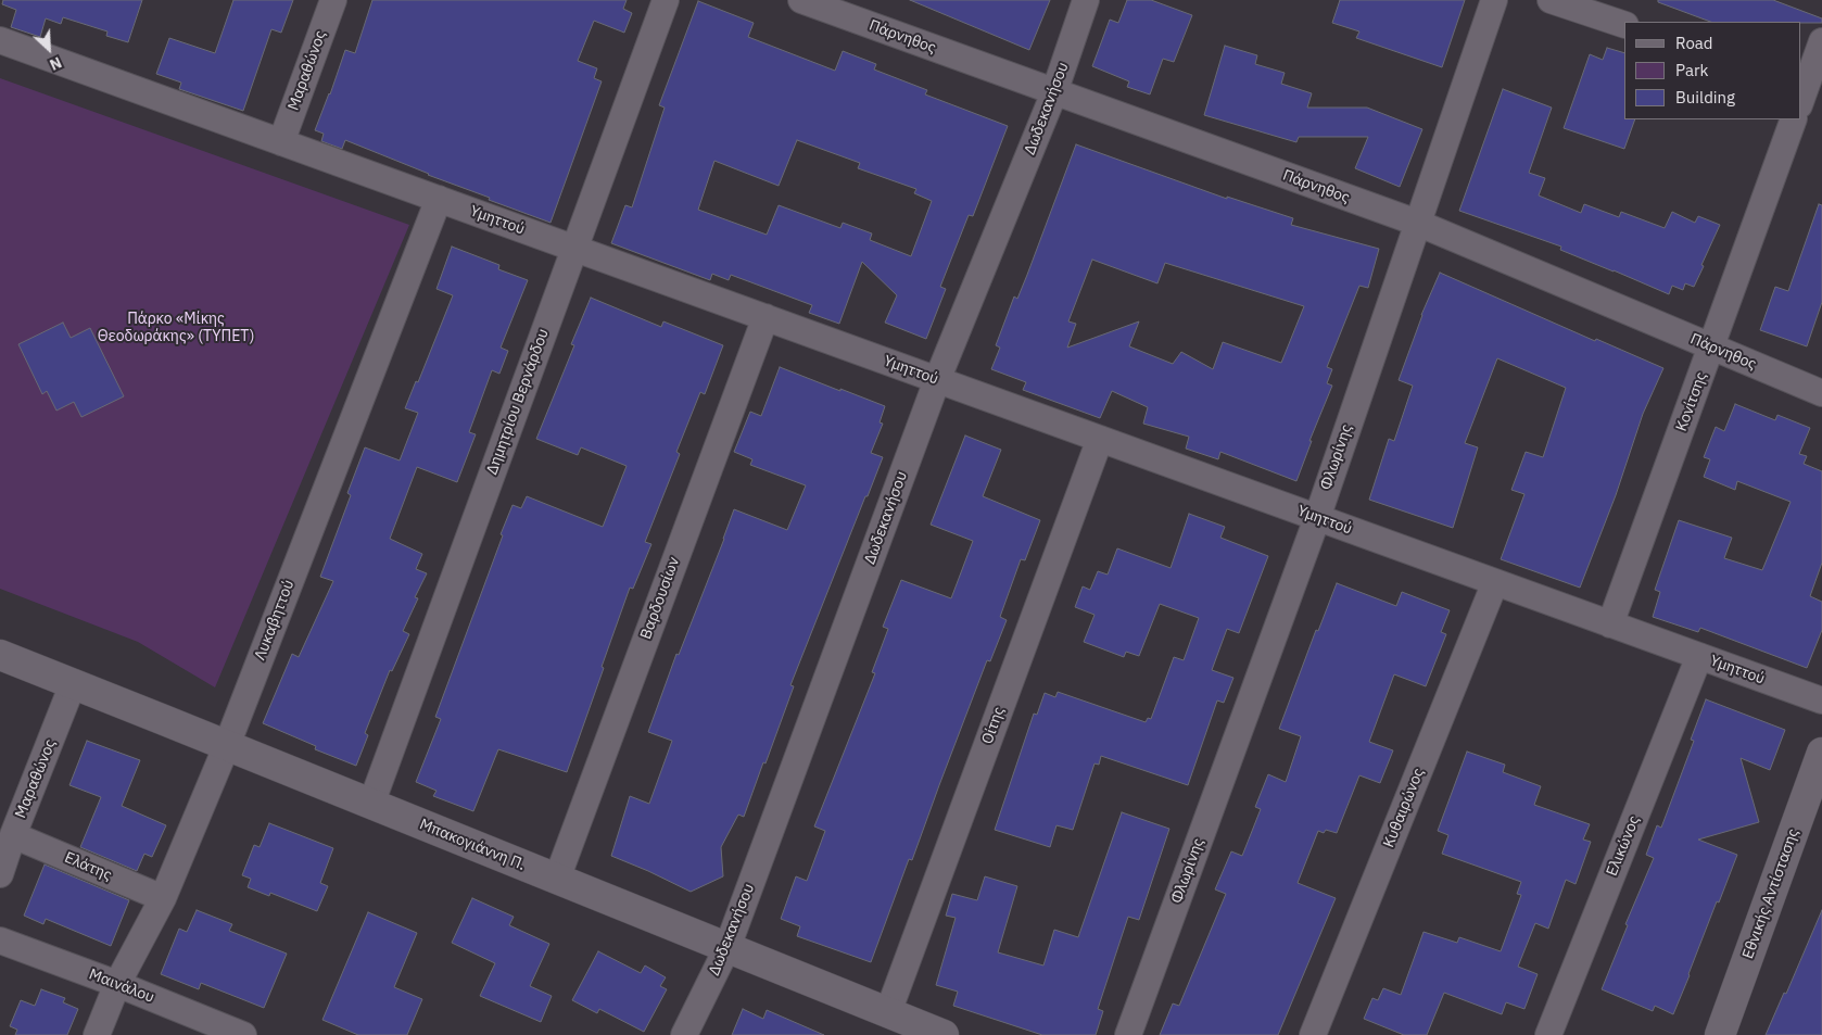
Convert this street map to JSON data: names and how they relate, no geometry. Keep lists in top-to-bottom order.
{
  "streets": {
    "street": [
      "Πάρνηθος",
      "Μαραθώνος",
      "Δωδεκανήσου",
      "Υμηττού",
      "Δημητρίου Βερνάρδου",
      "Κονίτσης",
      "Φλωρίνης",
      "Βαρδουσίων",
      "Λυκαβηττού",
      "Οίτης",
      "Κυθαιρώνος",
      "Μπακογιάννη Π.",
      "Ελικώνος",
      "Ελάτης",
      "Εθνικής Αντίστασης",
      "Μαινάλου"
    ]
  },
  "crossings": [
    ["Πάρνηθος", "Δωδεκανήσου"],
    ["Πάρνηθος", "Κονίτσης"],
    ["Πάρνηθος", "Φλωρίνης"],
    ["Μαραθώνος", "Υμηττού"],
    ["Μαραθώνος", "Μπακογιάννη Π."],
    ["Μαραθώνος", "Ελάτης"],
    ["Δωδεκανήσου", "Υμηττού"],
    ["Δωδεκανήσου", "Μπακογιάννη Π."],
    ["Υμηττού", "Δημητρίου Βερνάρδου"],
    ["Υμηττού", "Κονίτσης"],
    ["Υμηττού", "Φλωρίνης"],
    ["Υμηττού", "Βαρδουσίων"],
    ["Υμηττού", "Λυκαβηττού"],
    ["Υμηττού", "Οίτης"],
    ["Υμηττού", "Κυθαιρώνος"],
    ["Υμηττού", "Ελικώνος"],
    ["Δημητρίου Βερνάρδου", "Μπακογιάννη Π."],
    ["Βαρδουσίων", "Μπακογιάννη Π."],
    ["Λυκαβηττού", "Μπακογιάννη Π."],
    ["Λυκαβηττού", "Ελάτης"],
    ["Λυκαβηττού", "Μαινάλου"],
    ["Οίτης", "Μπακογιάννη Π."]
  ],
  "parks": ["Πάρκο «Μίκης Θεοδωράκης» (ΤΥΠΕΤ)"],
  "legend": ["Road", "Park", "Building"],
  "north": "bottom right"
}
